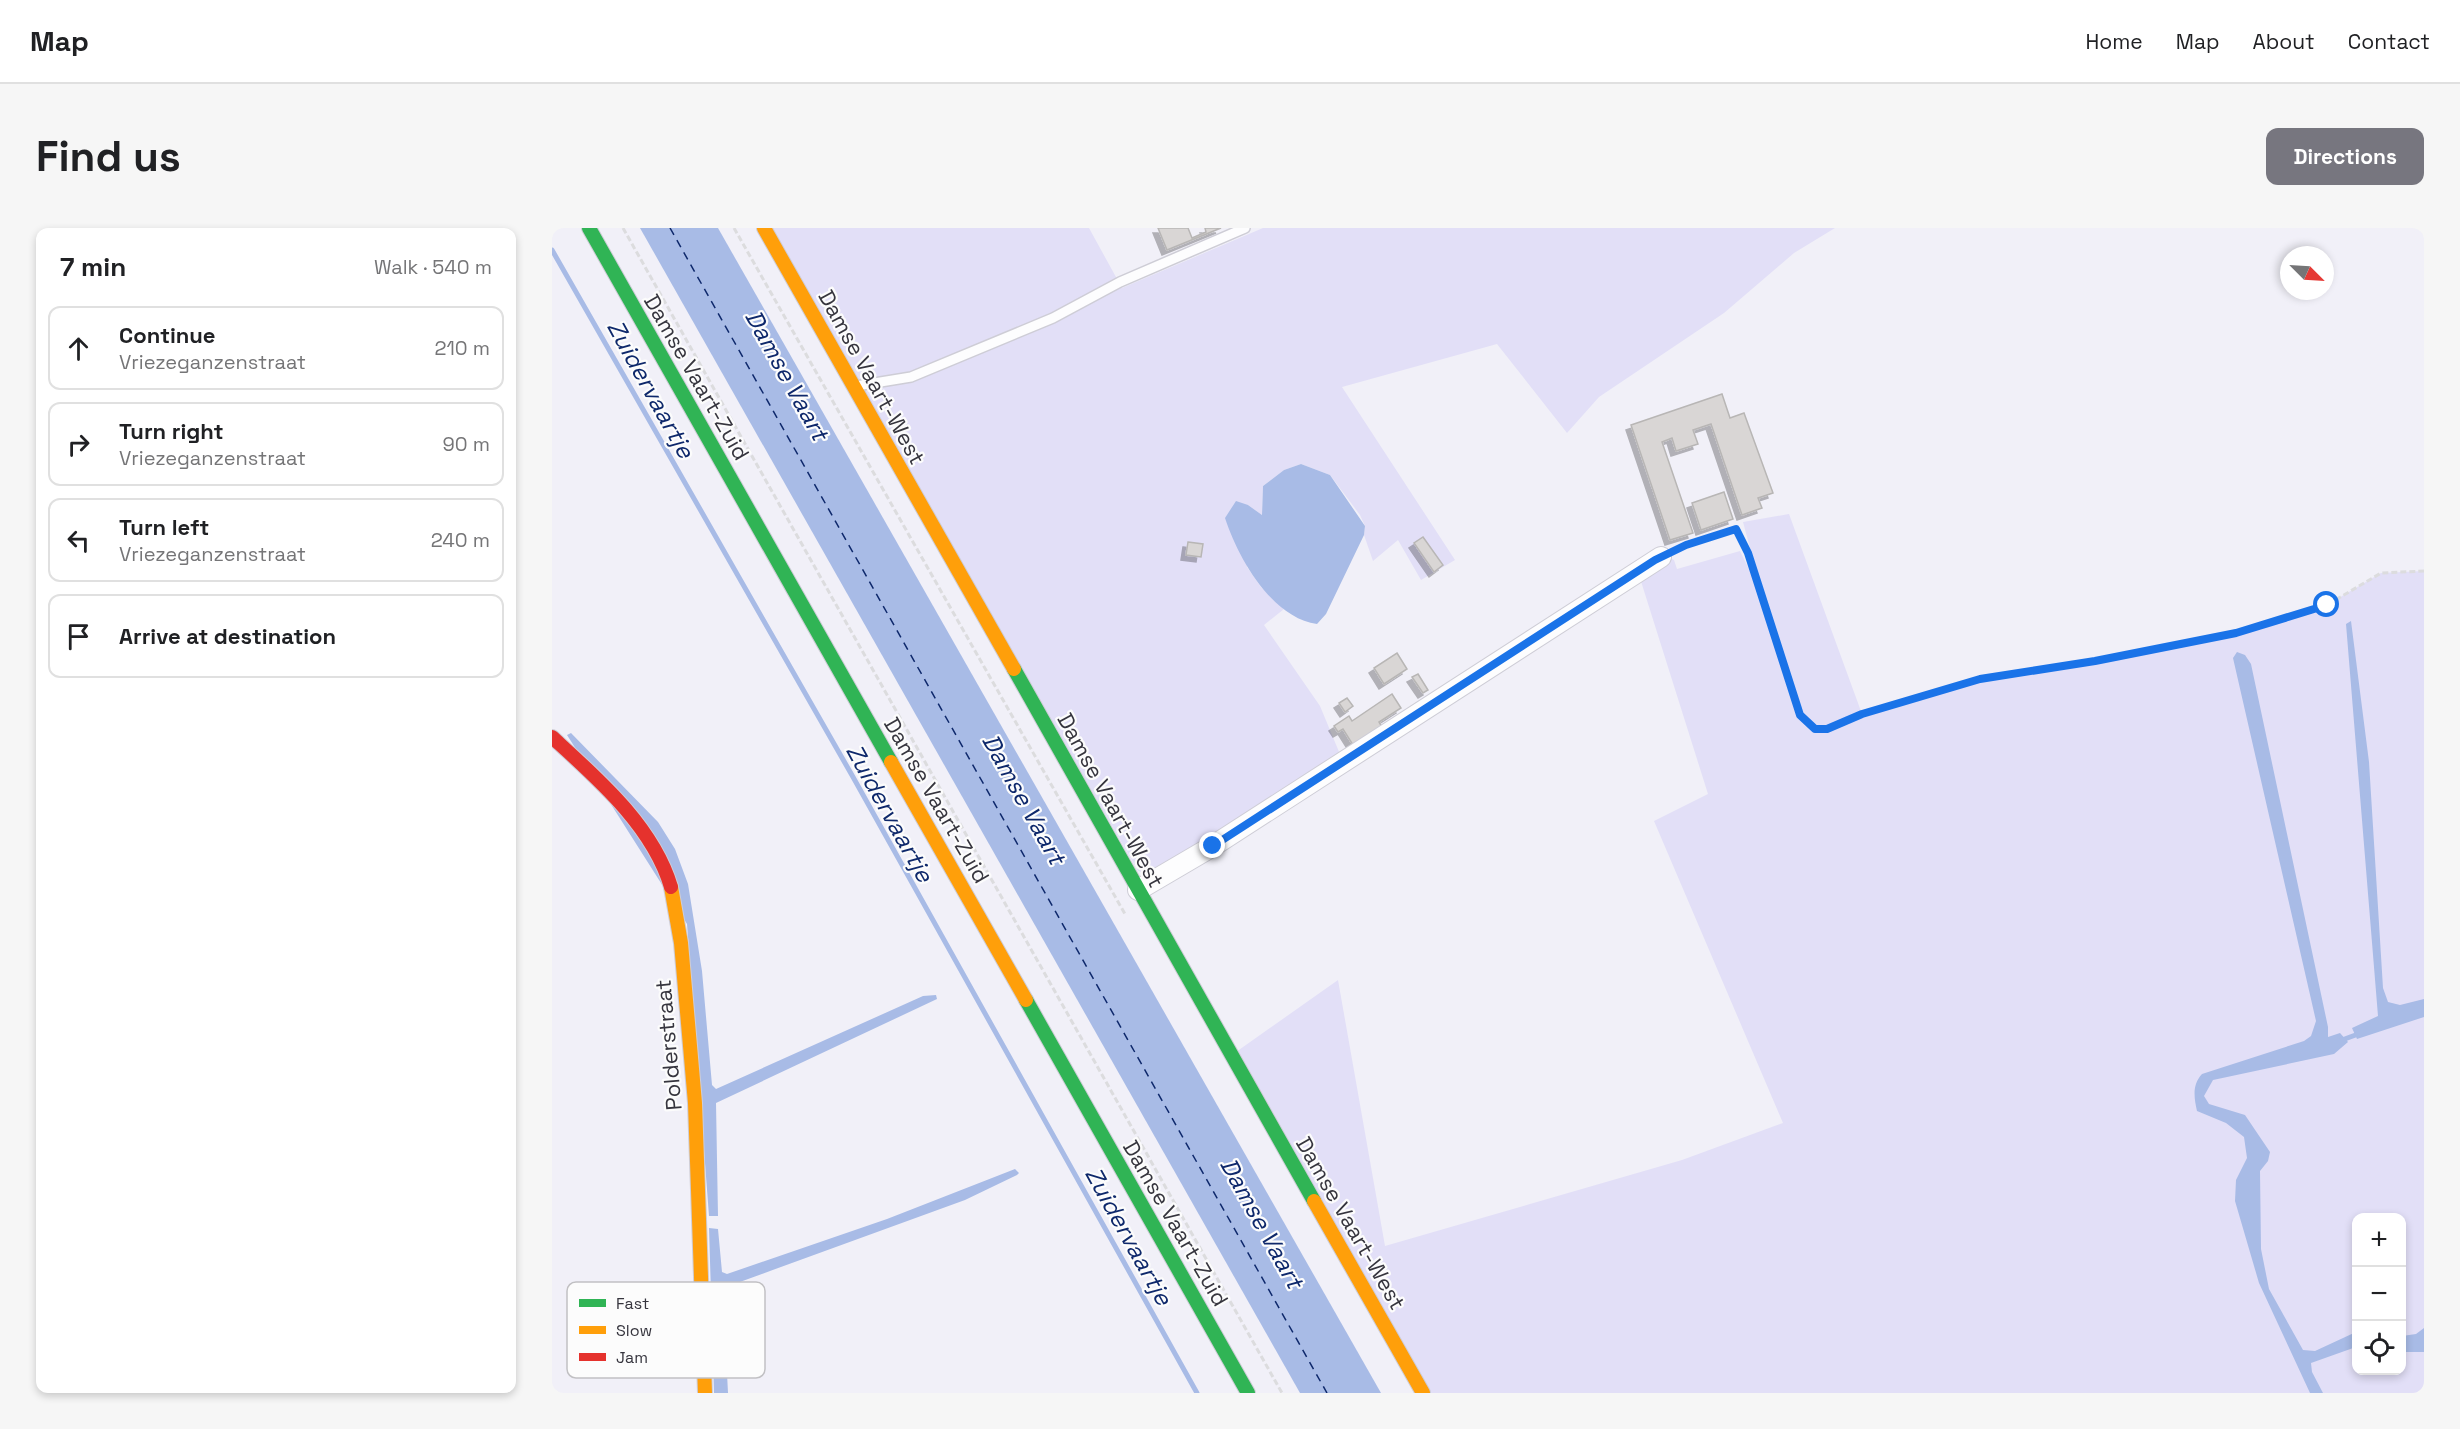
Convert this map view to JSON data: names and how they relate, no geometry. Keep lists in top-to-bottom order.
{
  "streets": {
    "street": ["Damse Vaart-Zuid", "Damse Vaart-West", "Polderstraat"]
  },
  "water": ["Damse Vaart", "Zuidervaartje"],
  "legend": ["Fast", "Slow", "Jam"],
  "north": "bottom right",
  "page": {
    "header": "Map",
    "nav": [
      "Home",
      "Map",
      "About",
      "Contact"
    ],
    "buttons": "Directions",
    "title": "Find us",
    "heading": ["7 min", "Walk · 540 m"],
    "list": [
      ["Continue", "Vriezeganzenstraat", "210 m"],
      ["Turn right", "Vriezeganzenstraat", "90 m"],
      ["Turn left", "Vriezeganzenstraat", "240 m"],
      "Arrive at destination"
    ],
    "map_buttons": ["+", "−"]
  }
}
